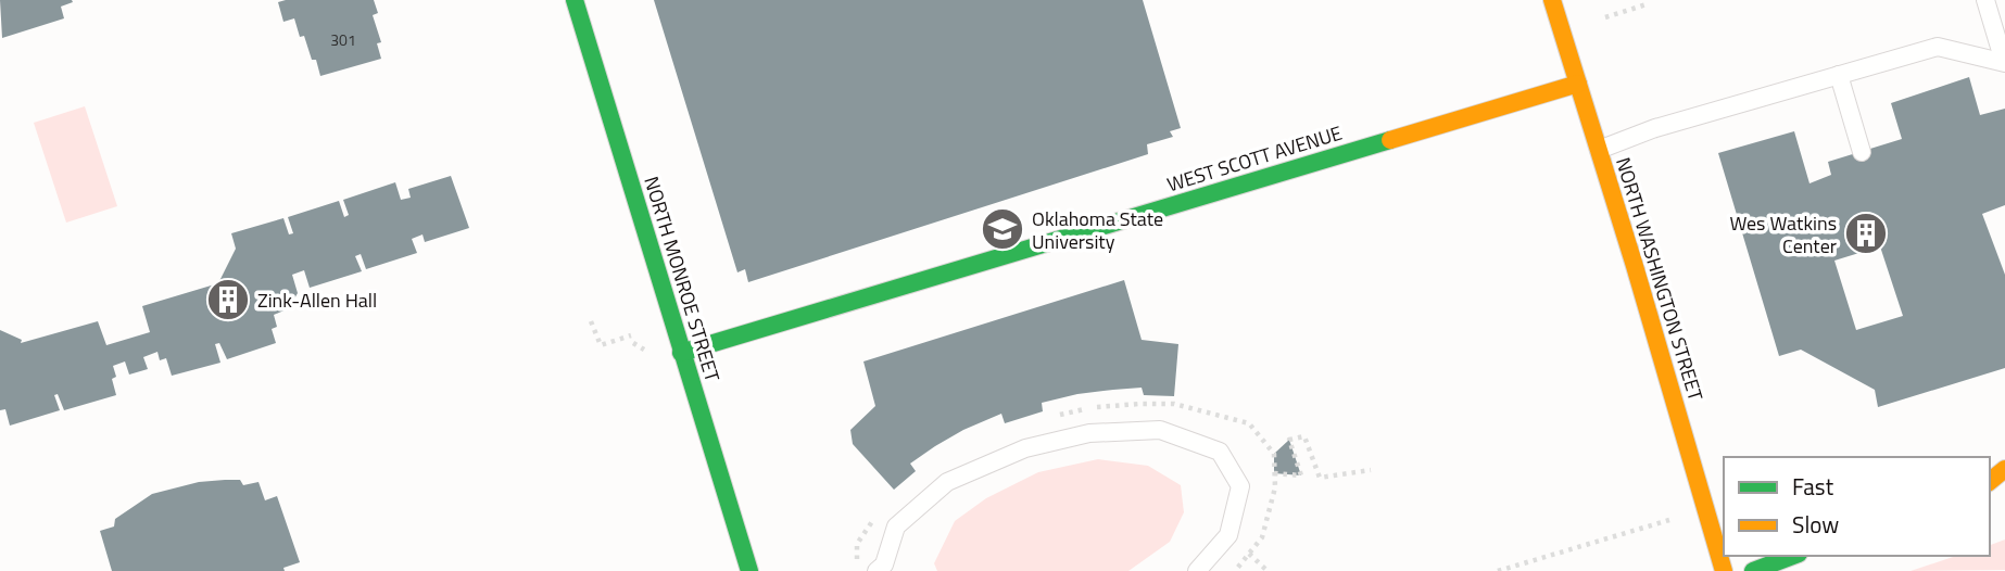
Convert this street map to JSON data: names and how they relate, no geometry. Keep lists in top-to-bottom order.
{
  "streets": {
    "street": ["WEST SCOTT AVENUE", "NORTH MONROE STREET", "NORTH WASHINGTON STREET"]
  },
  "crossings": [
    ["WEST SCOTT AVENUE", "NORTH MONROE STREET"],
    ["WEST SCOTT AVENUE", "NORTH WASHINGTON STREET"]
  ],
  "places": {
    "school or university": ["Oklahoma State University"],
    "building": ["Wes Watkins Center", "Zink-Allen Hall"]
  },
  "house_numbers": ["301"],
  "legend": ["Fast", "Slow"]
}
